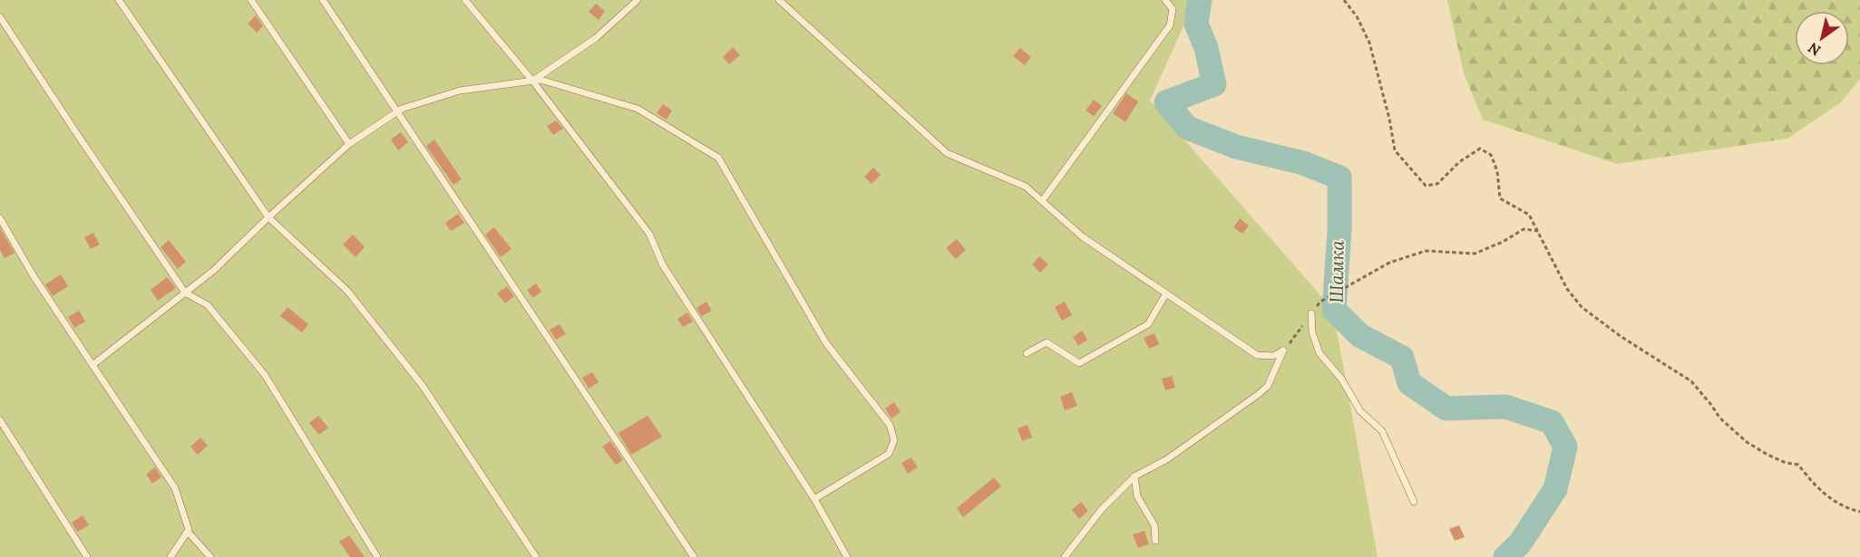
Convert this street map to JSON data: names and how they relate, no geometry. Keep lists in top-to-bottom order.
{
  "water": ["Шамка"],
  "north": "bottom left"
}
